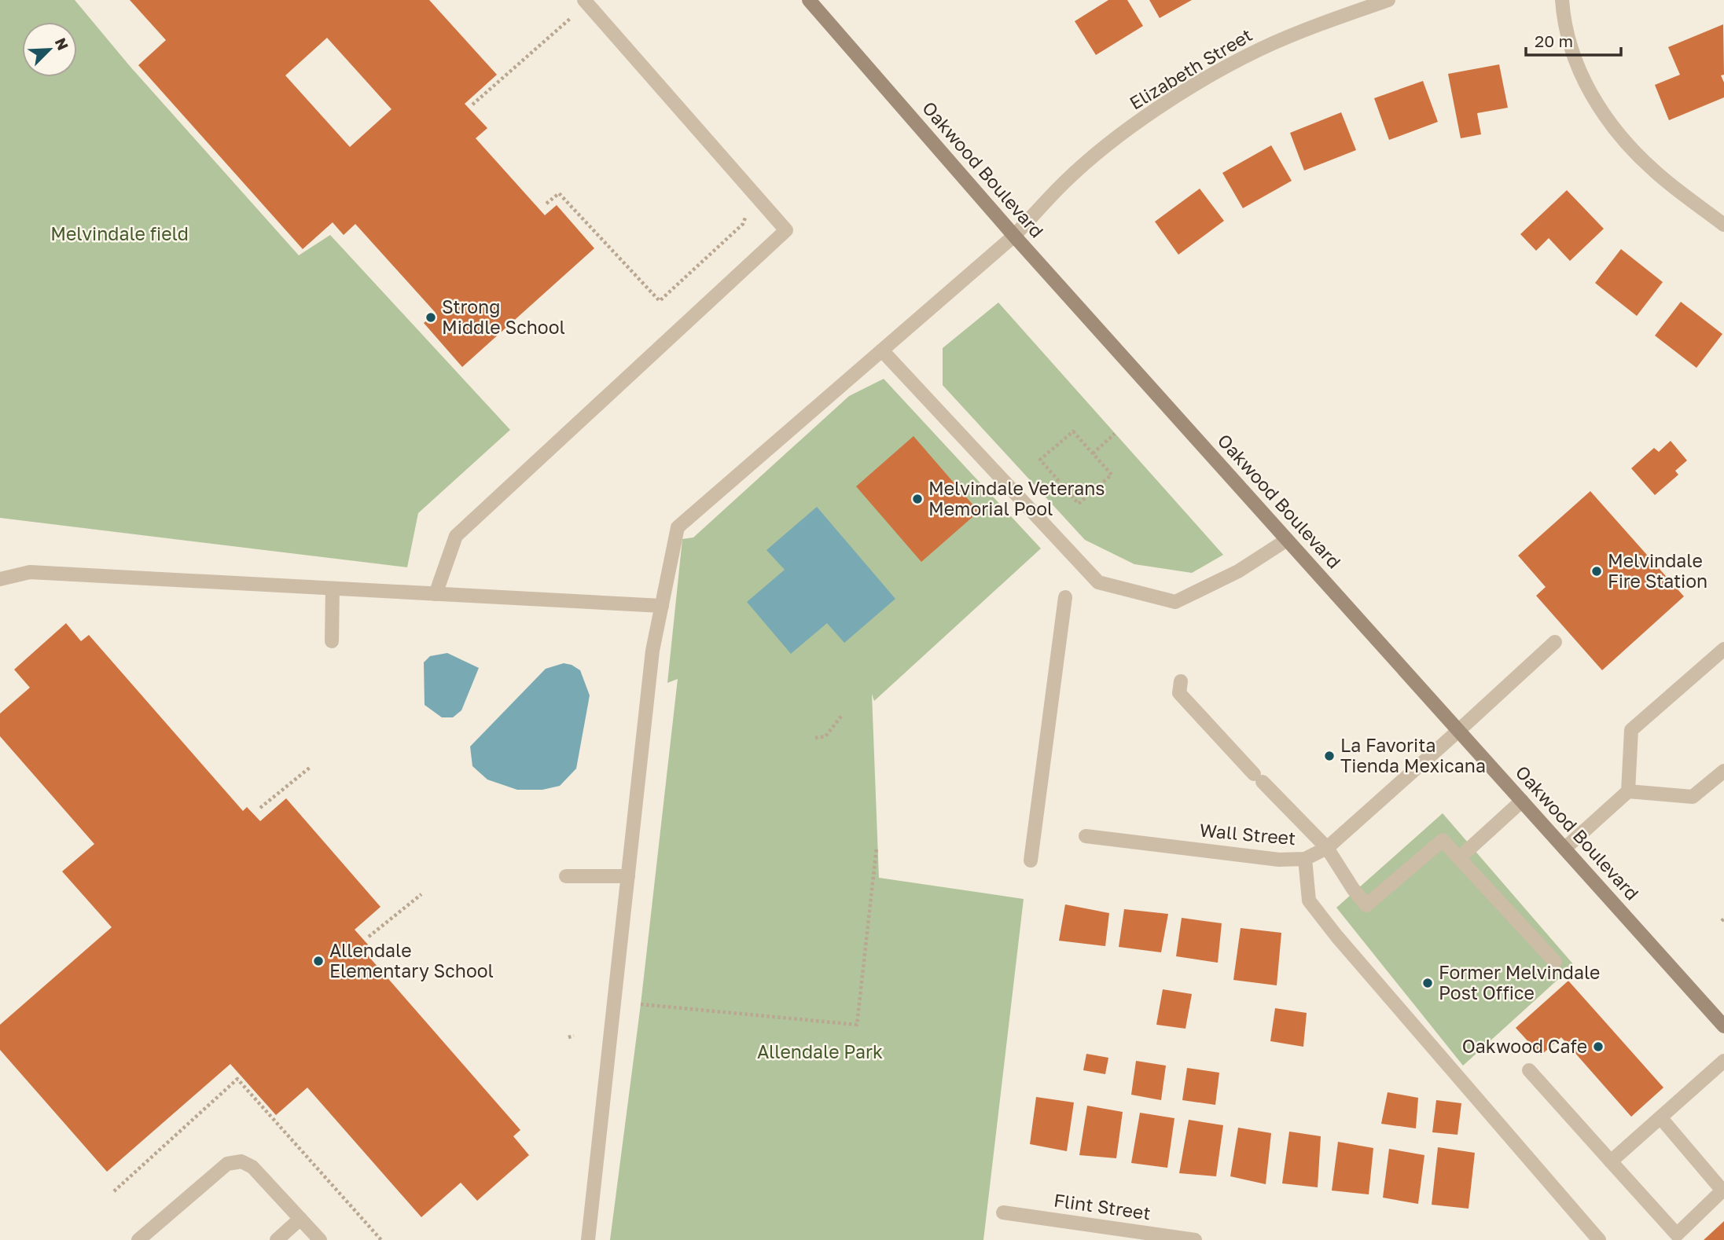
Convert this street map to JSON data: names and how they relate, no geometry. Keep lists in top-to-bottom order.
{
  "streets": {
    "main road": ["Oakwood Boulevard"],
    "street": ["Elizabeth Street", "Wall Street", "Flint Street"]
  },
  "crossings": [
    ["Elizabeth Street", "Oakwood Boulevard"],
    ["Oakwood Boulevard", "Wall Street"]
  ],
  "parks": ["Melvindale field", "Allendale Park"],
  "places": [
    "Strong Middle School",
    "Melvindale Veterans Memorial Pool",
    "Melvindale Fire Station",
    "La Favorita Tienda Mexicana",
    "Allendale Elementary School",
    "Former Melvindale Post Office",
    "Oakwood Cafe"
  ],
  "scale_bar": "20 m",
  "north": "top right"
}
